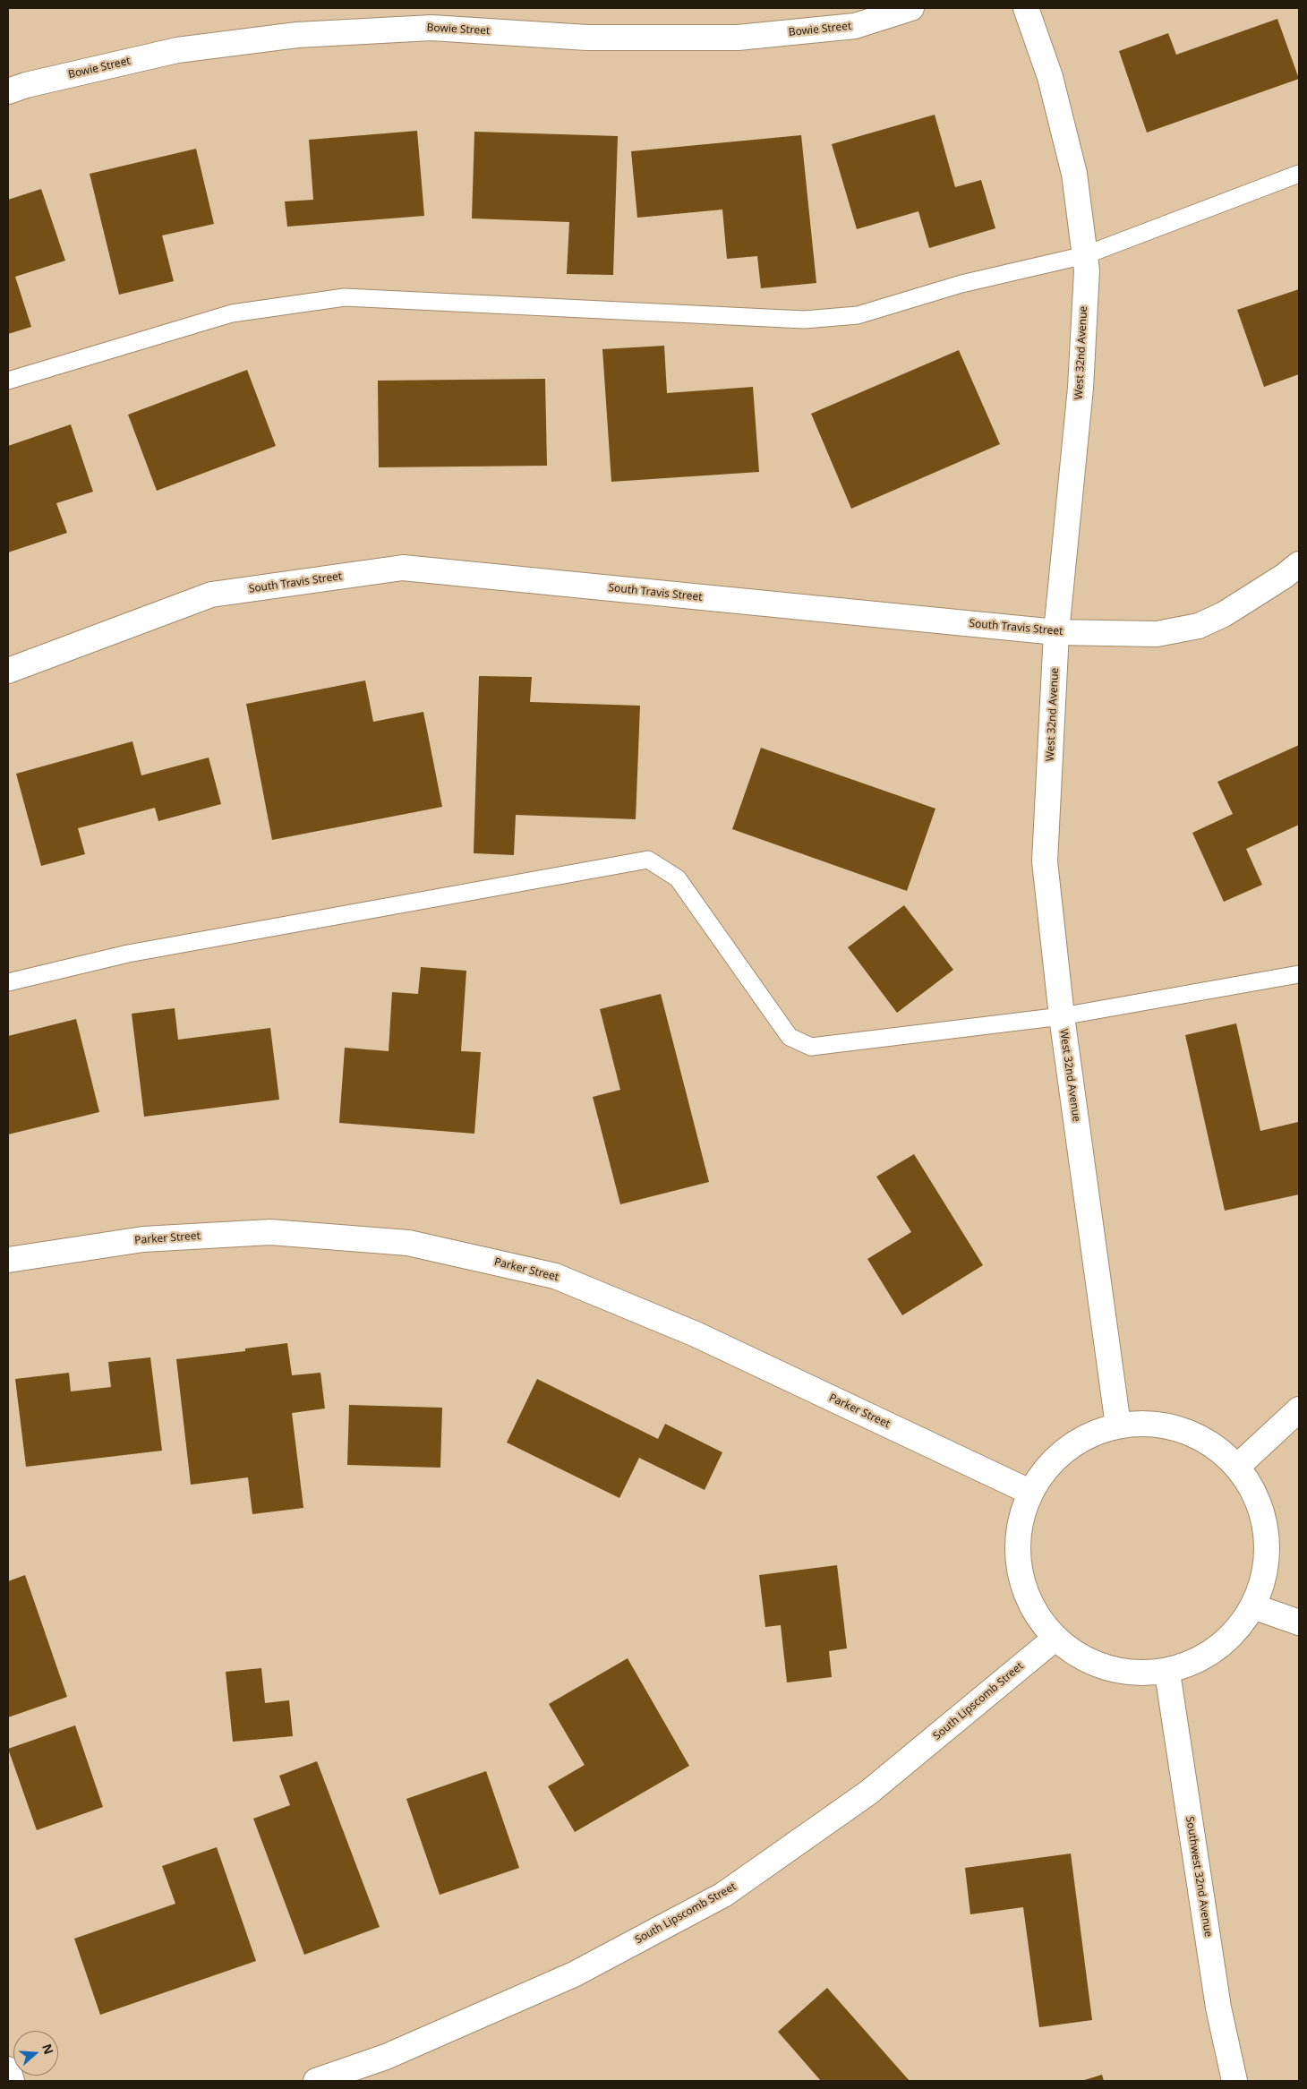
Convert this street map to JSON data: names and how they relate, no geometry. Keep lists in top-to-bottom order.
{
  "streets": {
    "street": [
      "Bowie Street",
      "West 32nd Avenue",
      "South Travis Street",
      "Parker Street",
      "South Lipscomb Street",
      "Southwest 32nd Avenue"
    ]
  },
  "crossings": [
    ["West 32nd Avenue", "South Travis Street"]
  ],
  "north": "right"
}
